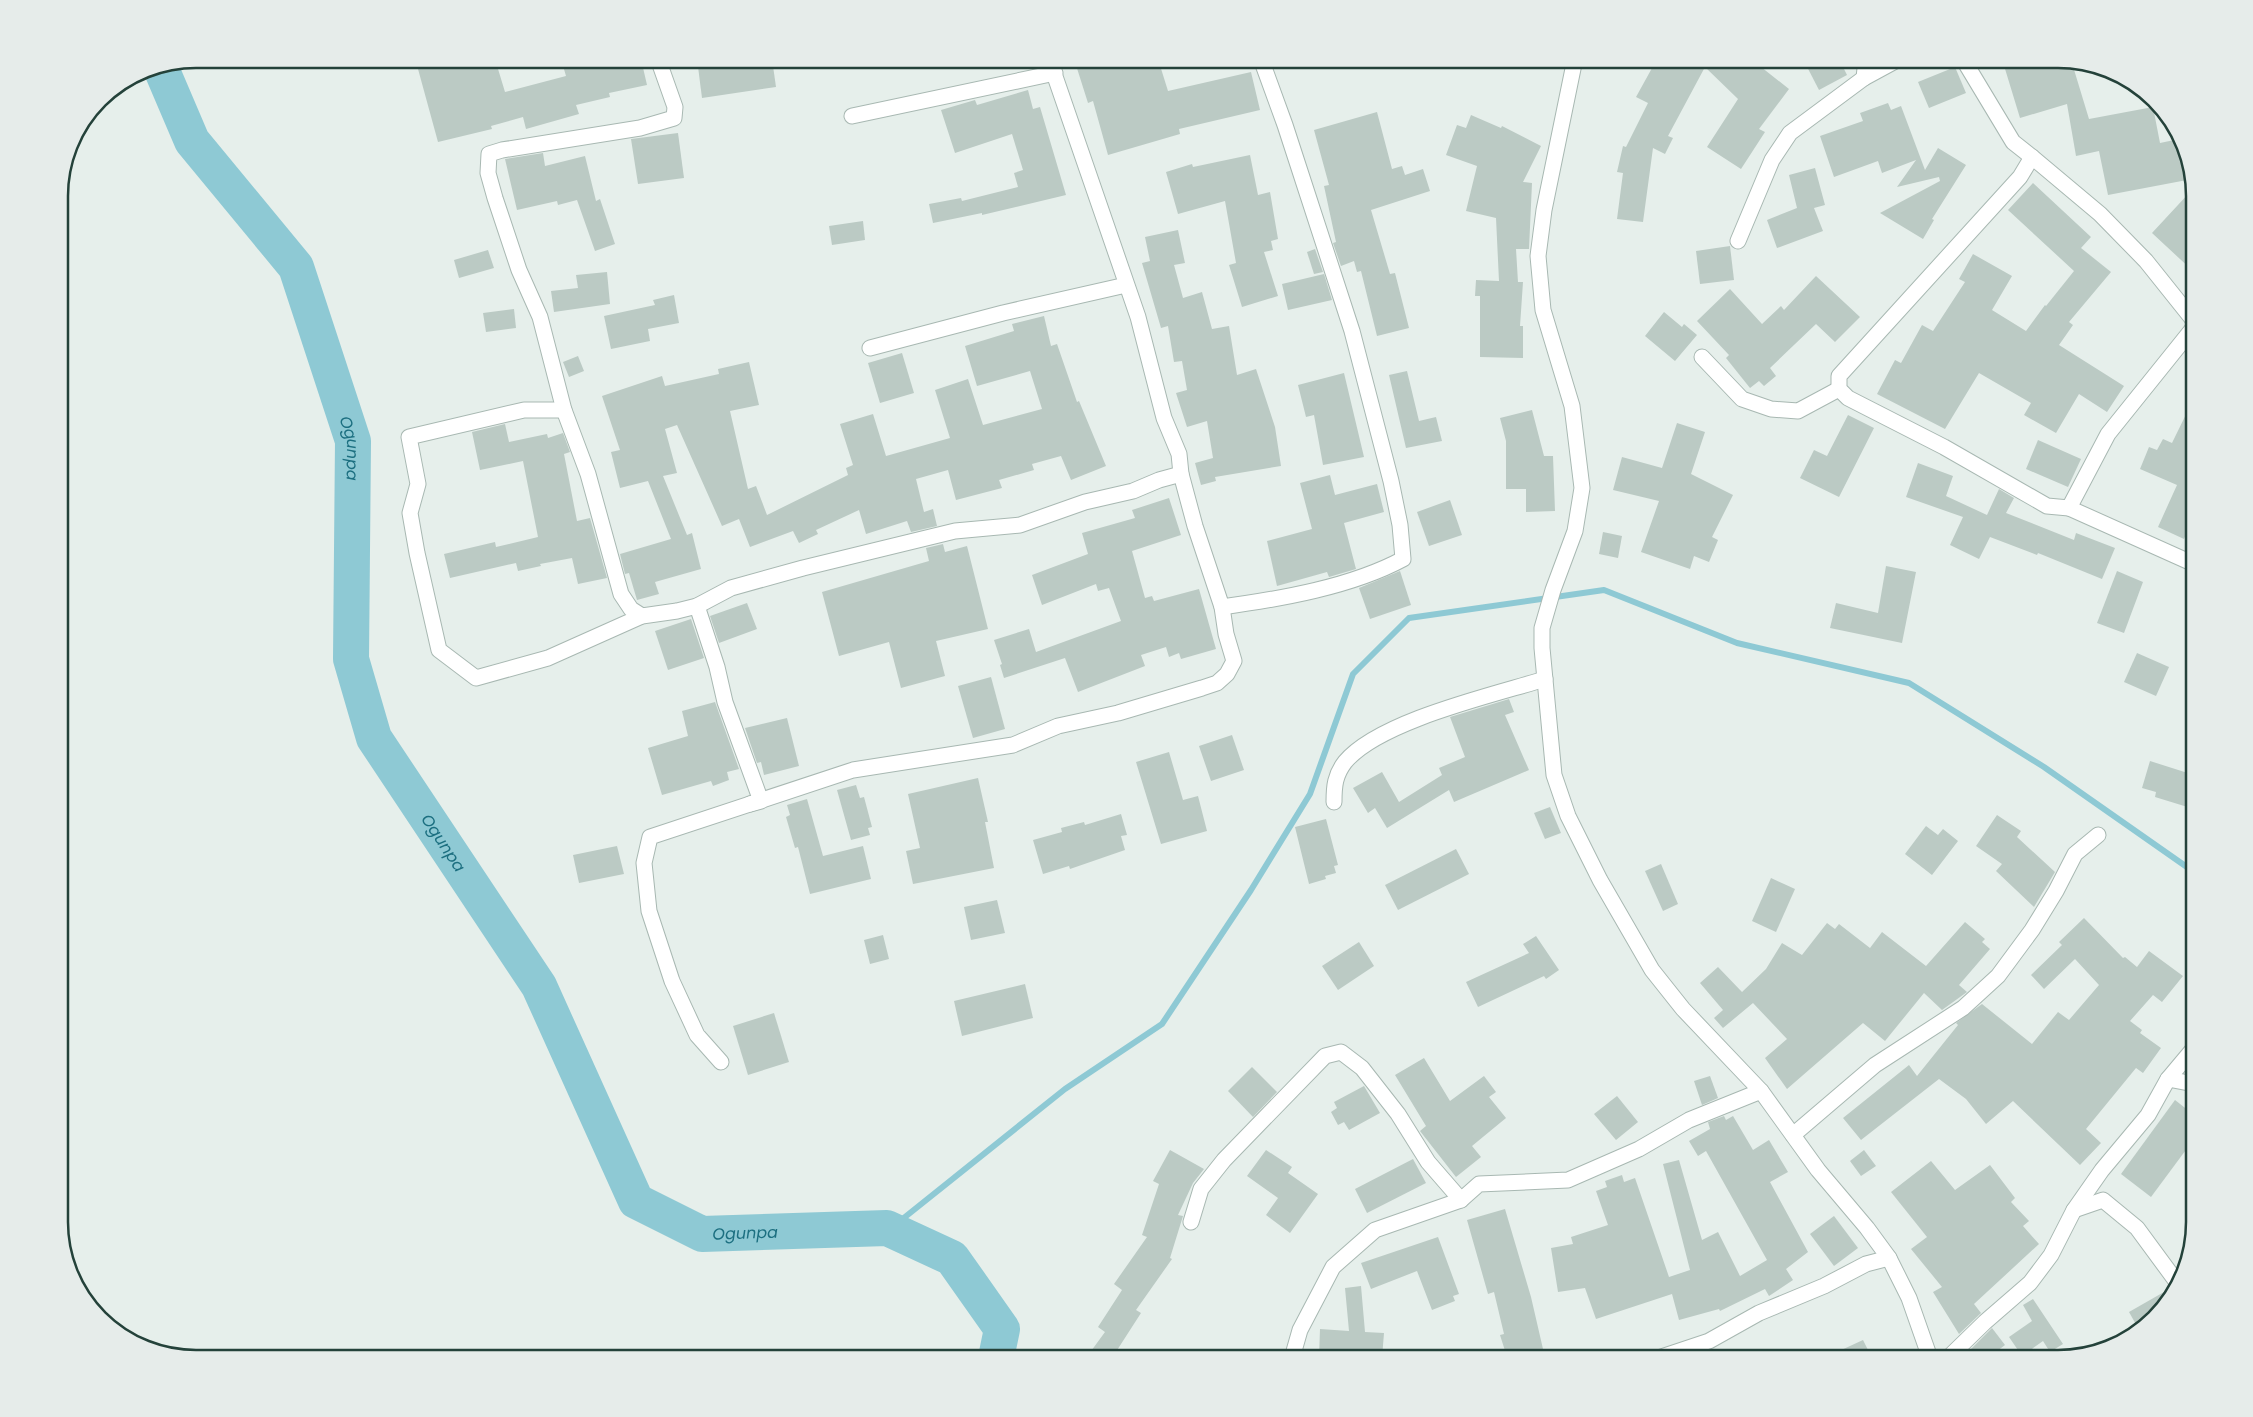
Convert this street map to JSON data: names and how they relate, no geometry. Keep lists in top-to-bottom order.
{
  "water": ["Ogunpa"]
}
